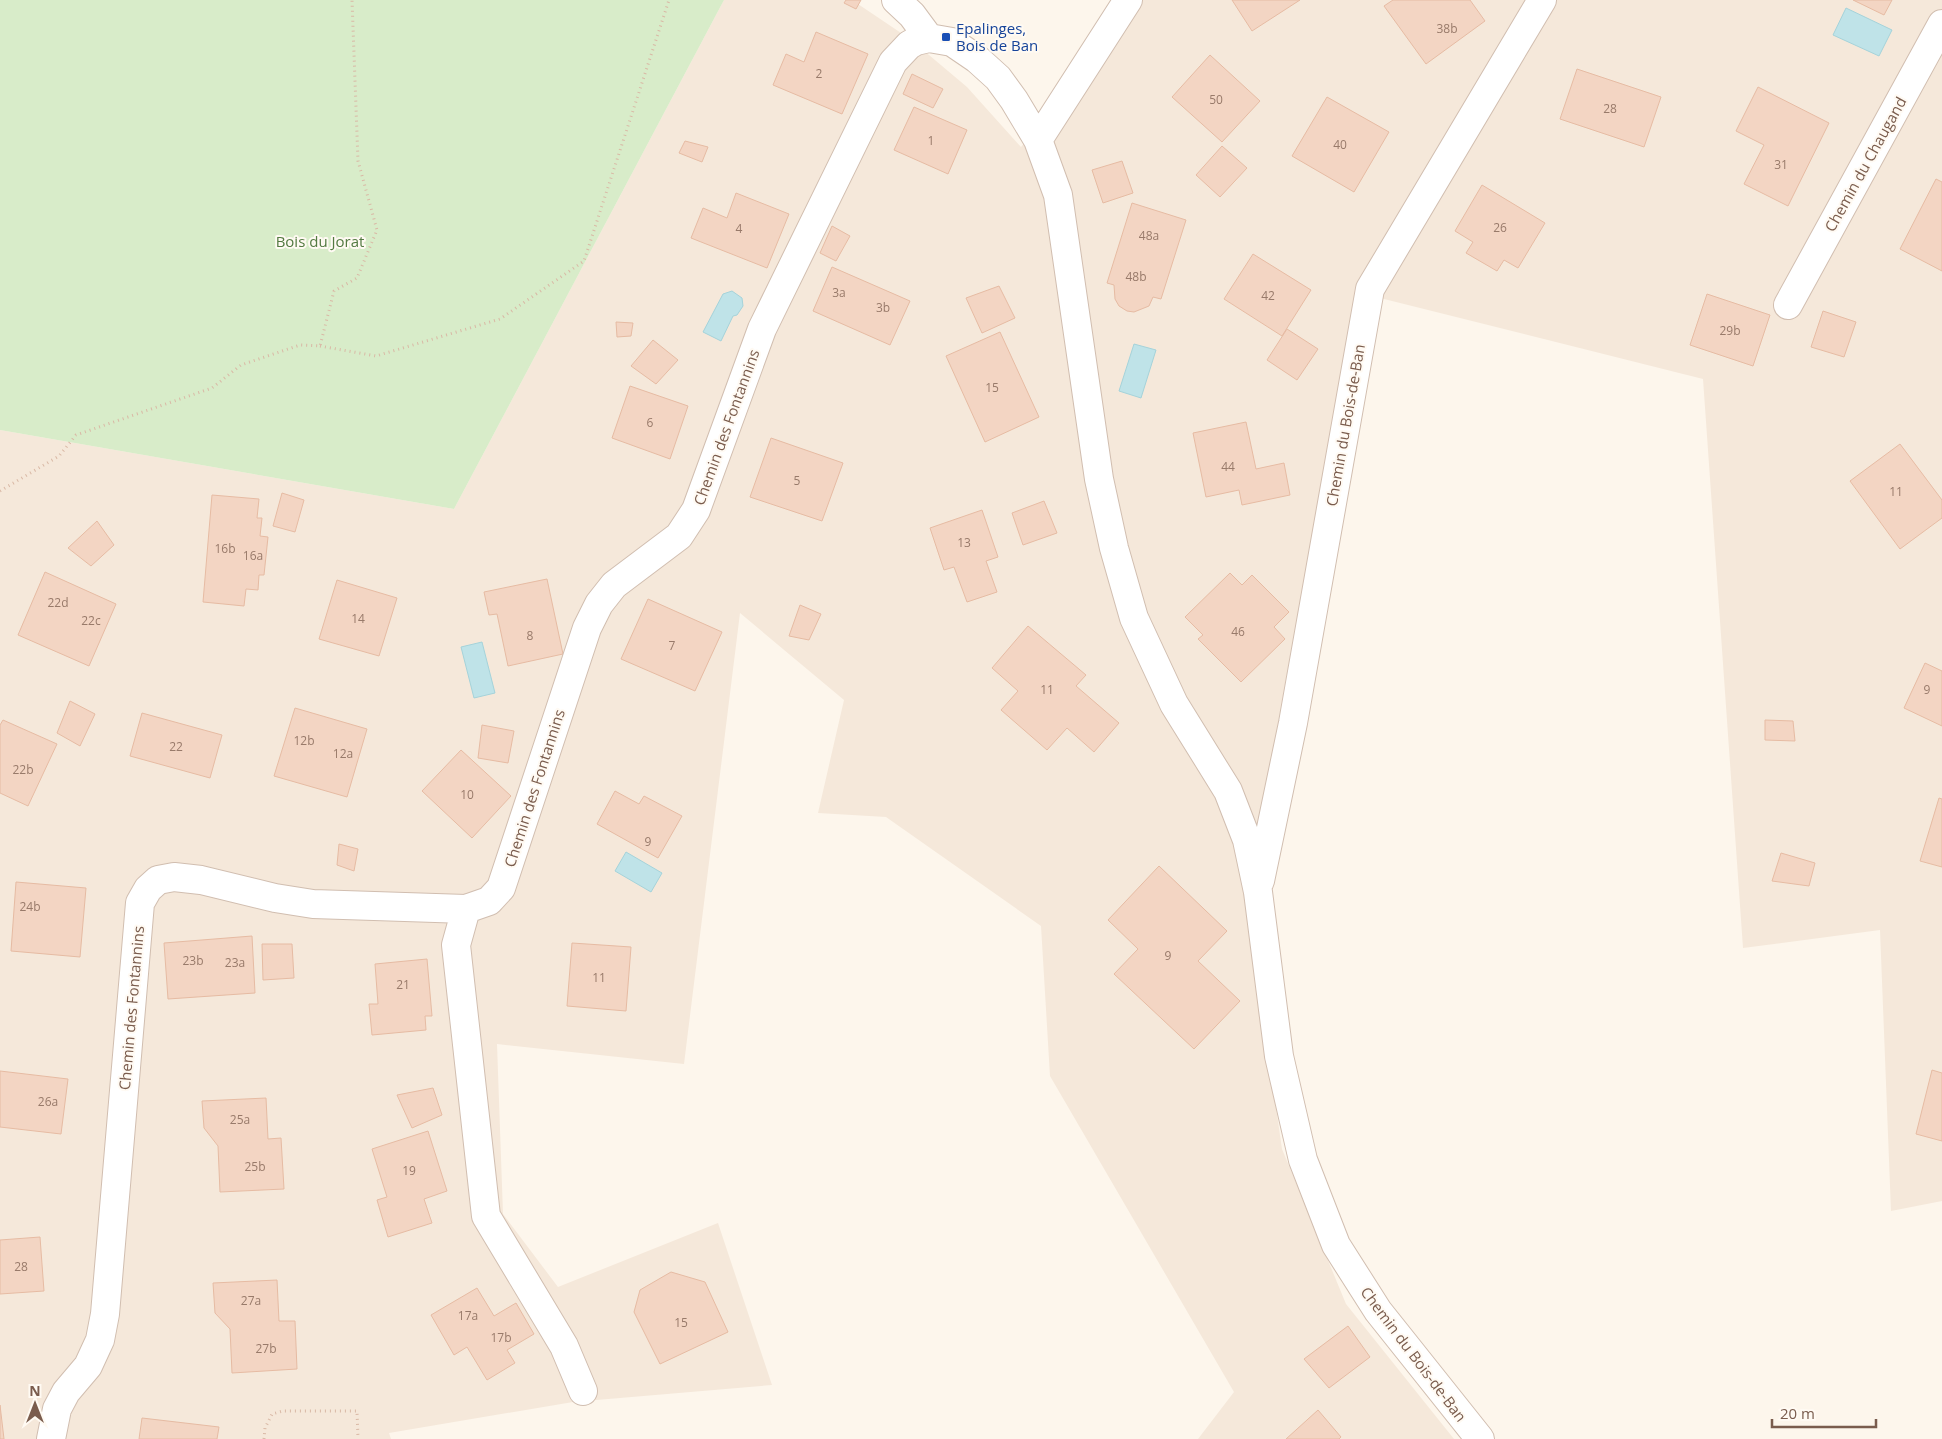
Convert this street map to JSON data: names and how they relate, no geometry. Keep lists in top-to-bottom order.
{
  "streets": {
    "street": ["Chemin du Chaugand", "Chemin du Bois-de-Ban", "Chemin des Fontannins"]
  },
  "crossings": [
    ["Chemin du Bois-de-Ban", "Chemin des Fontannins"]
  ],
  "parks": ["Bois du Jorat"],
  "places": {
    "transit": ["Epalinges, Bois de Ban"]
  },
  "house_numbers": [
    "38b",
    "2",
    "50",
    "28",
    "1",
    "40",
    "31",
    "26",
    "4",
    "48a",
    "48b",
    "3a",
    "42",
    "3b",
    "29b",
    "15",
    "6",
    "44",
    "5",
    "11",
    "13",
    "16b",
    "16a",
    "22d",
    "14",
    "22c",
    "46",
    "8",
    "7",
    "11",
    "9",
    "12b",
    "22",
    "12a",
    "22b",
    "10",
    "9",
    "24b",
    "9",
    "23b",
    "23a",
    "11",
    "21",
    "26a",
    "25a",
    "25b",
    "19",
    "28",
    "27a",
    "17a",
    "15",
    "17b",
    "27b"
  ],
  "scale_bar": "20 m",
  "north": "top"
}
